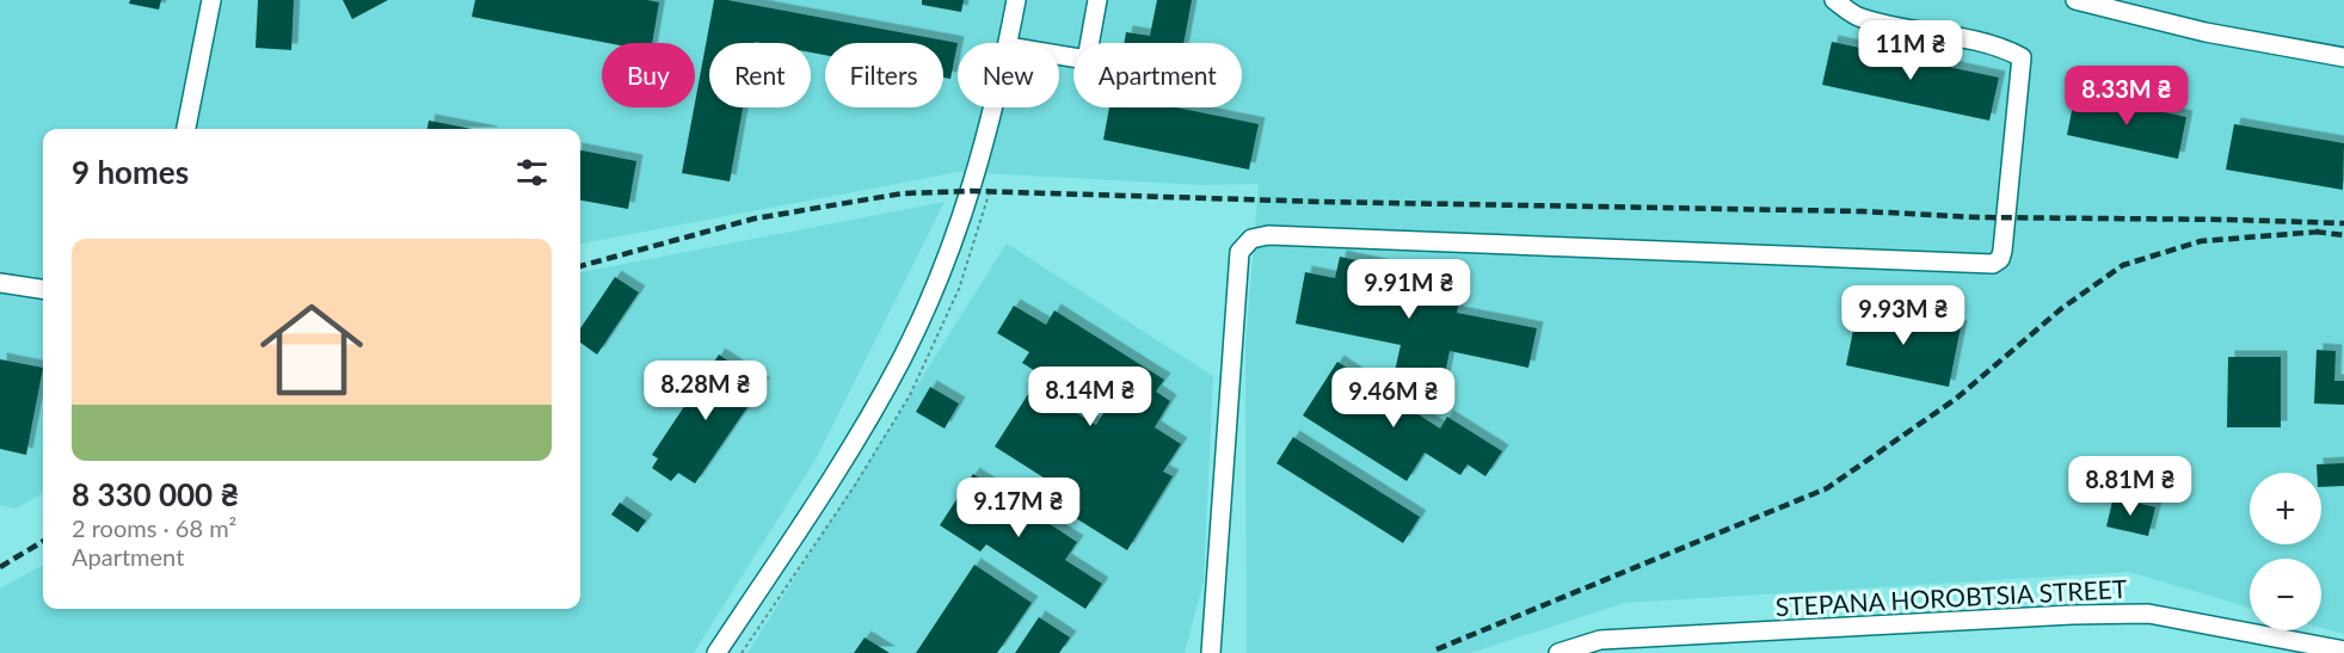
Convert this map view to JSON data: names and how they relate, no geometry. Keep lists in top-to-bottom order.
{
  "streets": {
    "street": ["STEPANA HOROBTSIA STREET"]
  },
  "page": {
    "price": [
      "11M ₴",
      "8.33M ₴",
      "9.91M ₴",
      "9.93M ₴",
      "8.28M ₴",
      "8.14M ₴",
      "9.46M ₴",
      "8.81M ₴",
      "9.17M ₴"
    ],
    "chip": [
      "Buy",
      "Rent",
      "Filters",
      "New",
      "Apartment"
    ],
    "heading": "9 homes",
    "list": [
      {
        "name": "8 330 000 ₴",
        "note": "2 rooms · 68 m² · Apartment"
      }
    ],
    "map_buttons": ["+", "−"]
  }
}
